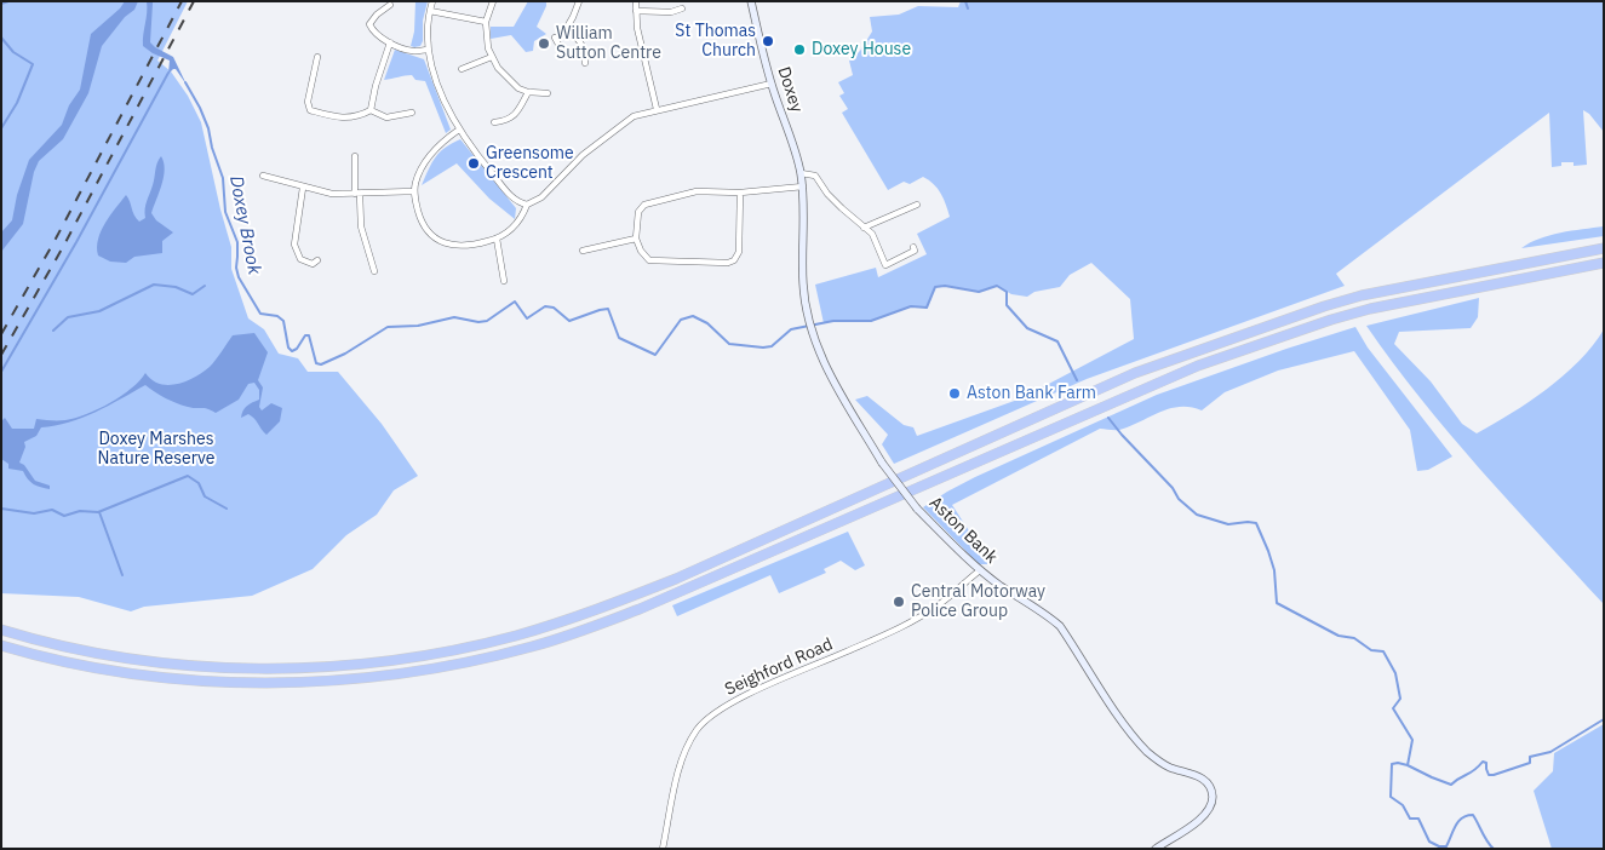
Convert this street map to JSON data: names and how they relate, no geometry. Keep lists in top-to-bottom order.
{
  "streets": {
    "street": ["Doxey", "Aston Bank", "Seighford Road"]
  },
  "crossings": [
    ["Doxey", "Aston Bank"],
    ["Aston Bank", "Seighford Road"]
  ],
  "water": ["Doxey Brook"],
  "parks": ["Doxey Marshes Nature Reserve"],
  "places": [
    "St Thomas Church",
    "William Sutton Centre",
    "Doxey House",
    "Greensome Crescent",
    "Aston Bank Farm",
    "Central Motorway Police Group"
  ]
}
